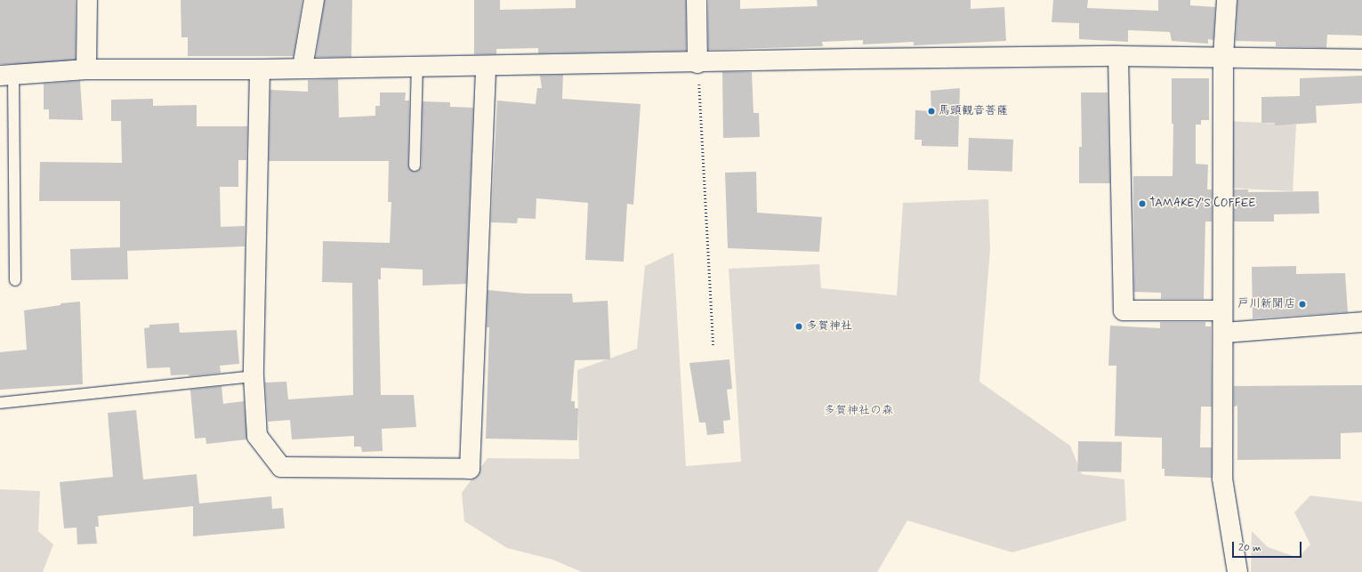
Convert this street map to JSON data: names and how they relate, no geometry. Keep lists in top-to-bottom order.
{
  "parks": ["多賀神社の森"],
  "places": [
    "馬頭観音菩薩",
    "TAMAKEY'S COFFEE",
    "戸川新聞店",
    "多賀神社"
  ],
  "scale_bar": "20 m"
}
